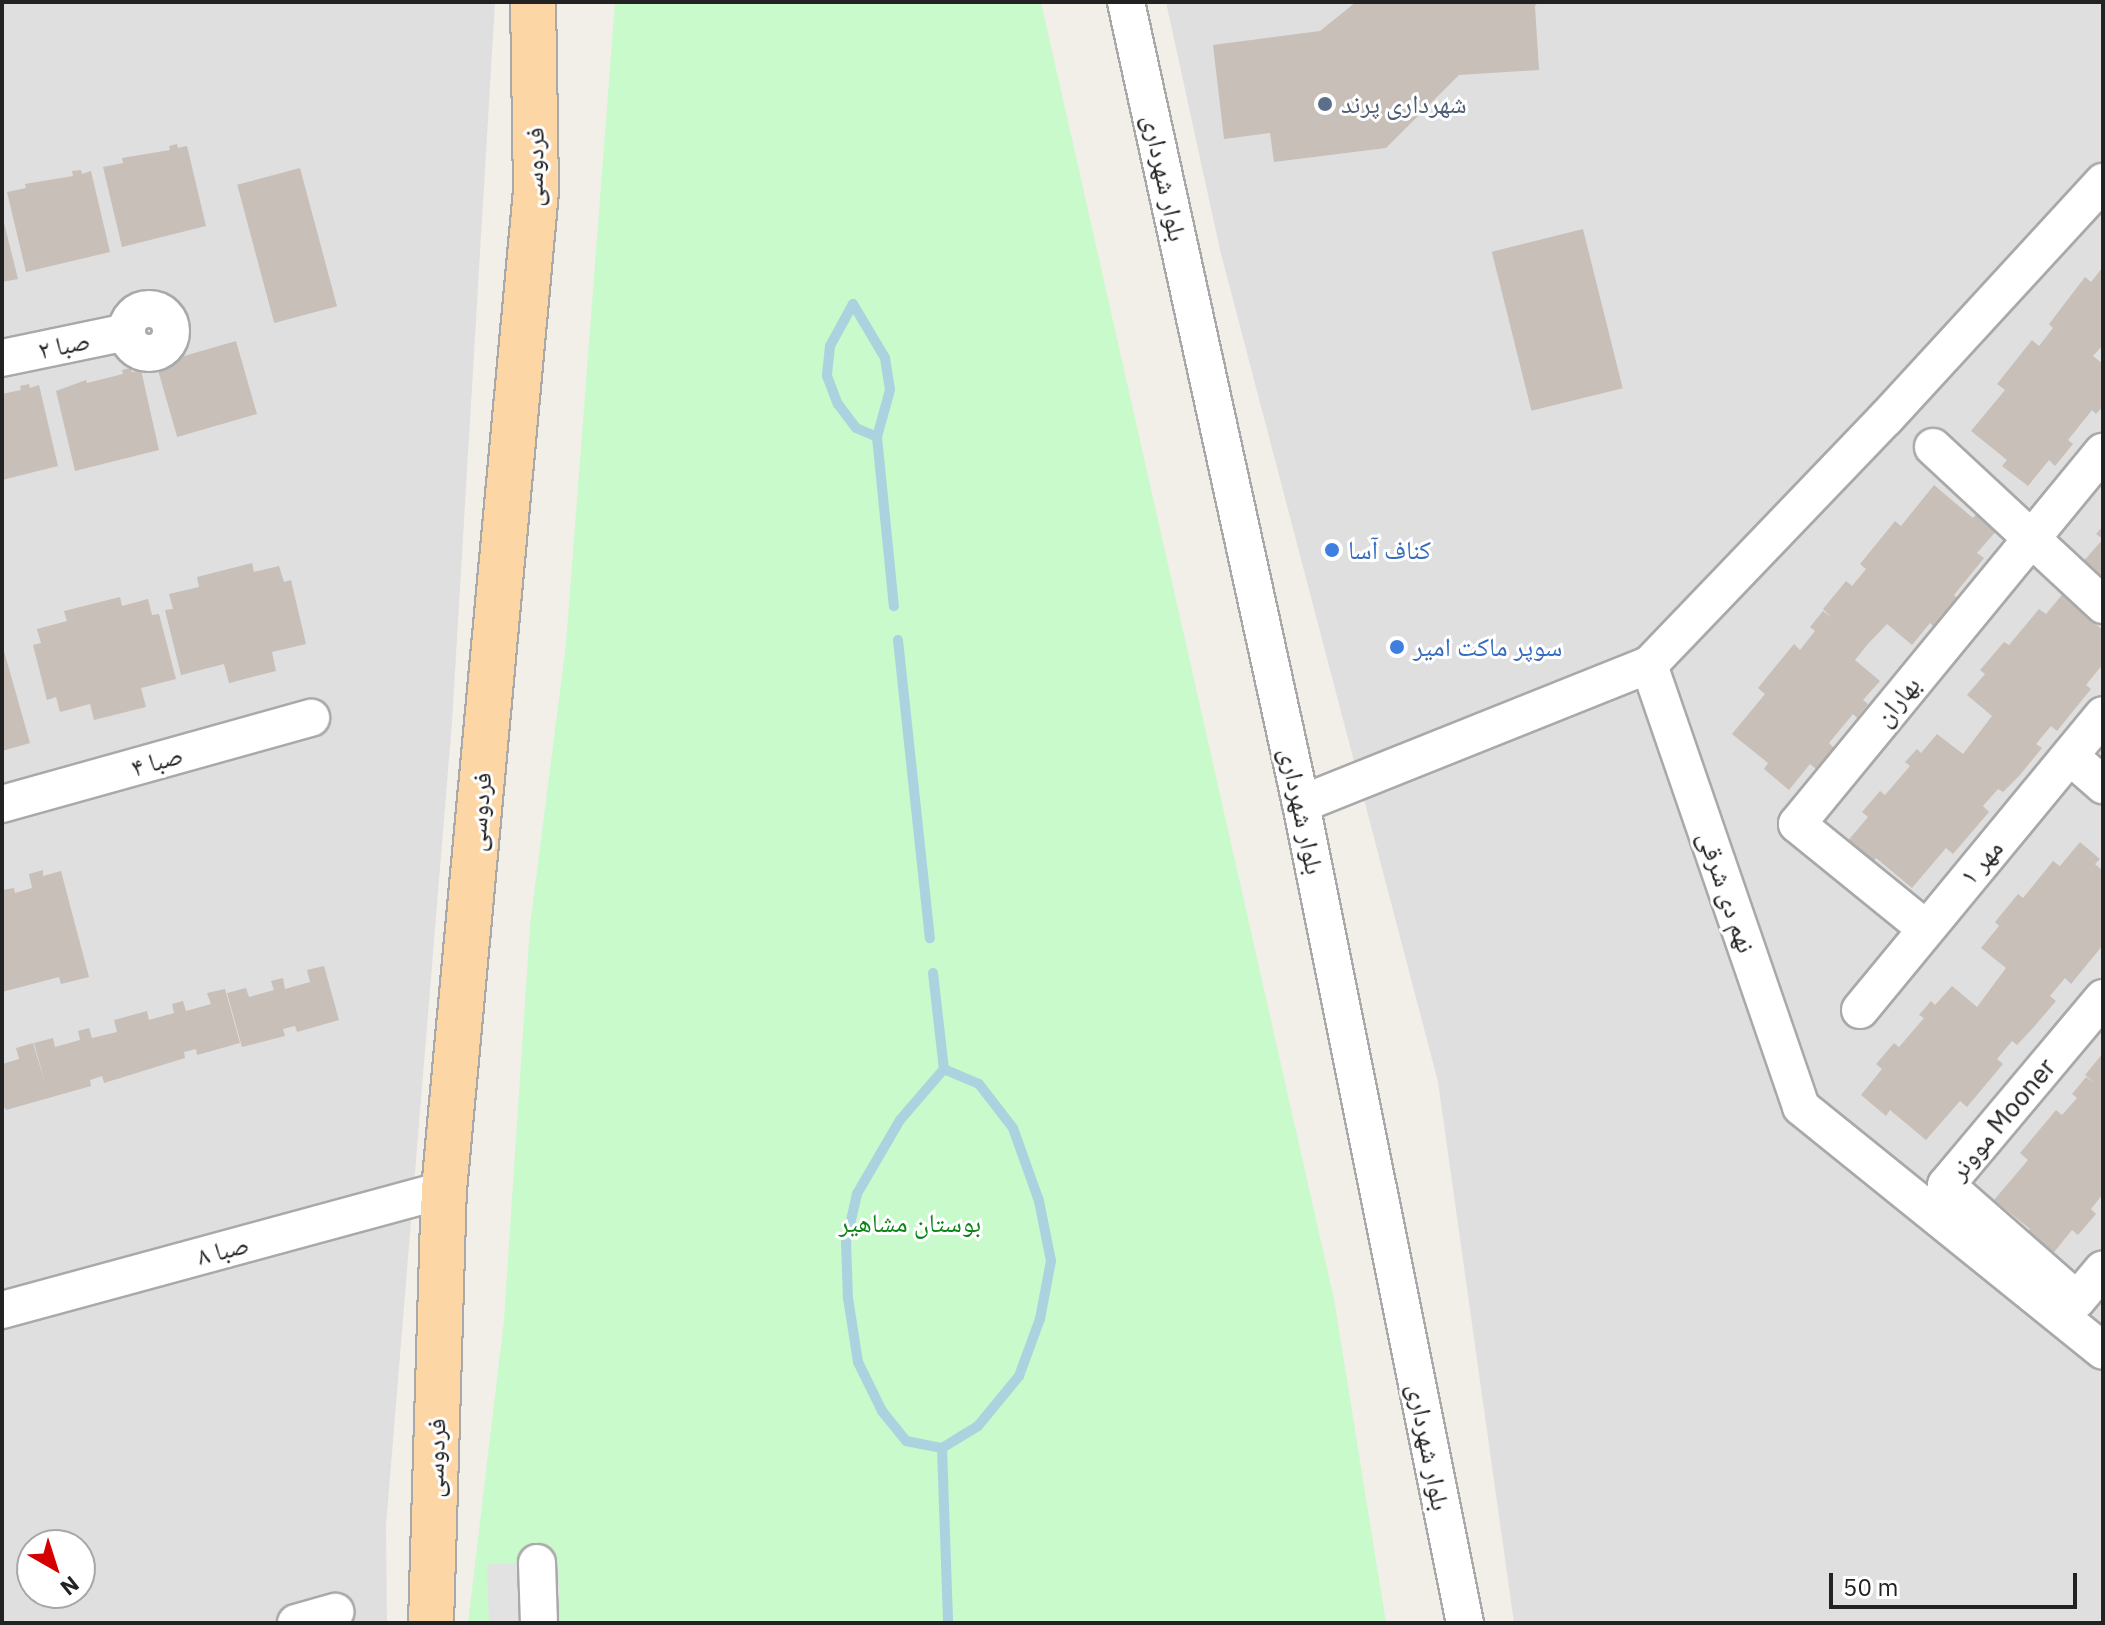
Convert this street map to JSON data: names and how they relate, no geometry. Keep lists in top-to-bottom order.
{
  "streets": {
    "main road": ["فردوسی"],
    "street": [
      "بلوار شهرداری",
      "صبا ۲",
      "بهاران",
      "صبا ۴",
      "مهر ۱",
      "نهم دی شرقی",
      "موونر Mooner",
      "صبا ۸"
    ]
  },
  "crossings": [
    ["فردوسی", "صبا ۸"],
    ["بهاران", "مهر ۱"]
  ],
  "parks": ["بوستان مشاهیر"],
  "places": ["شهرداری پرند", "کناف آسا", "سوپر ماکت امیر"],
  "scale_bar": "50 m",
  "north": "bottom right"
}
